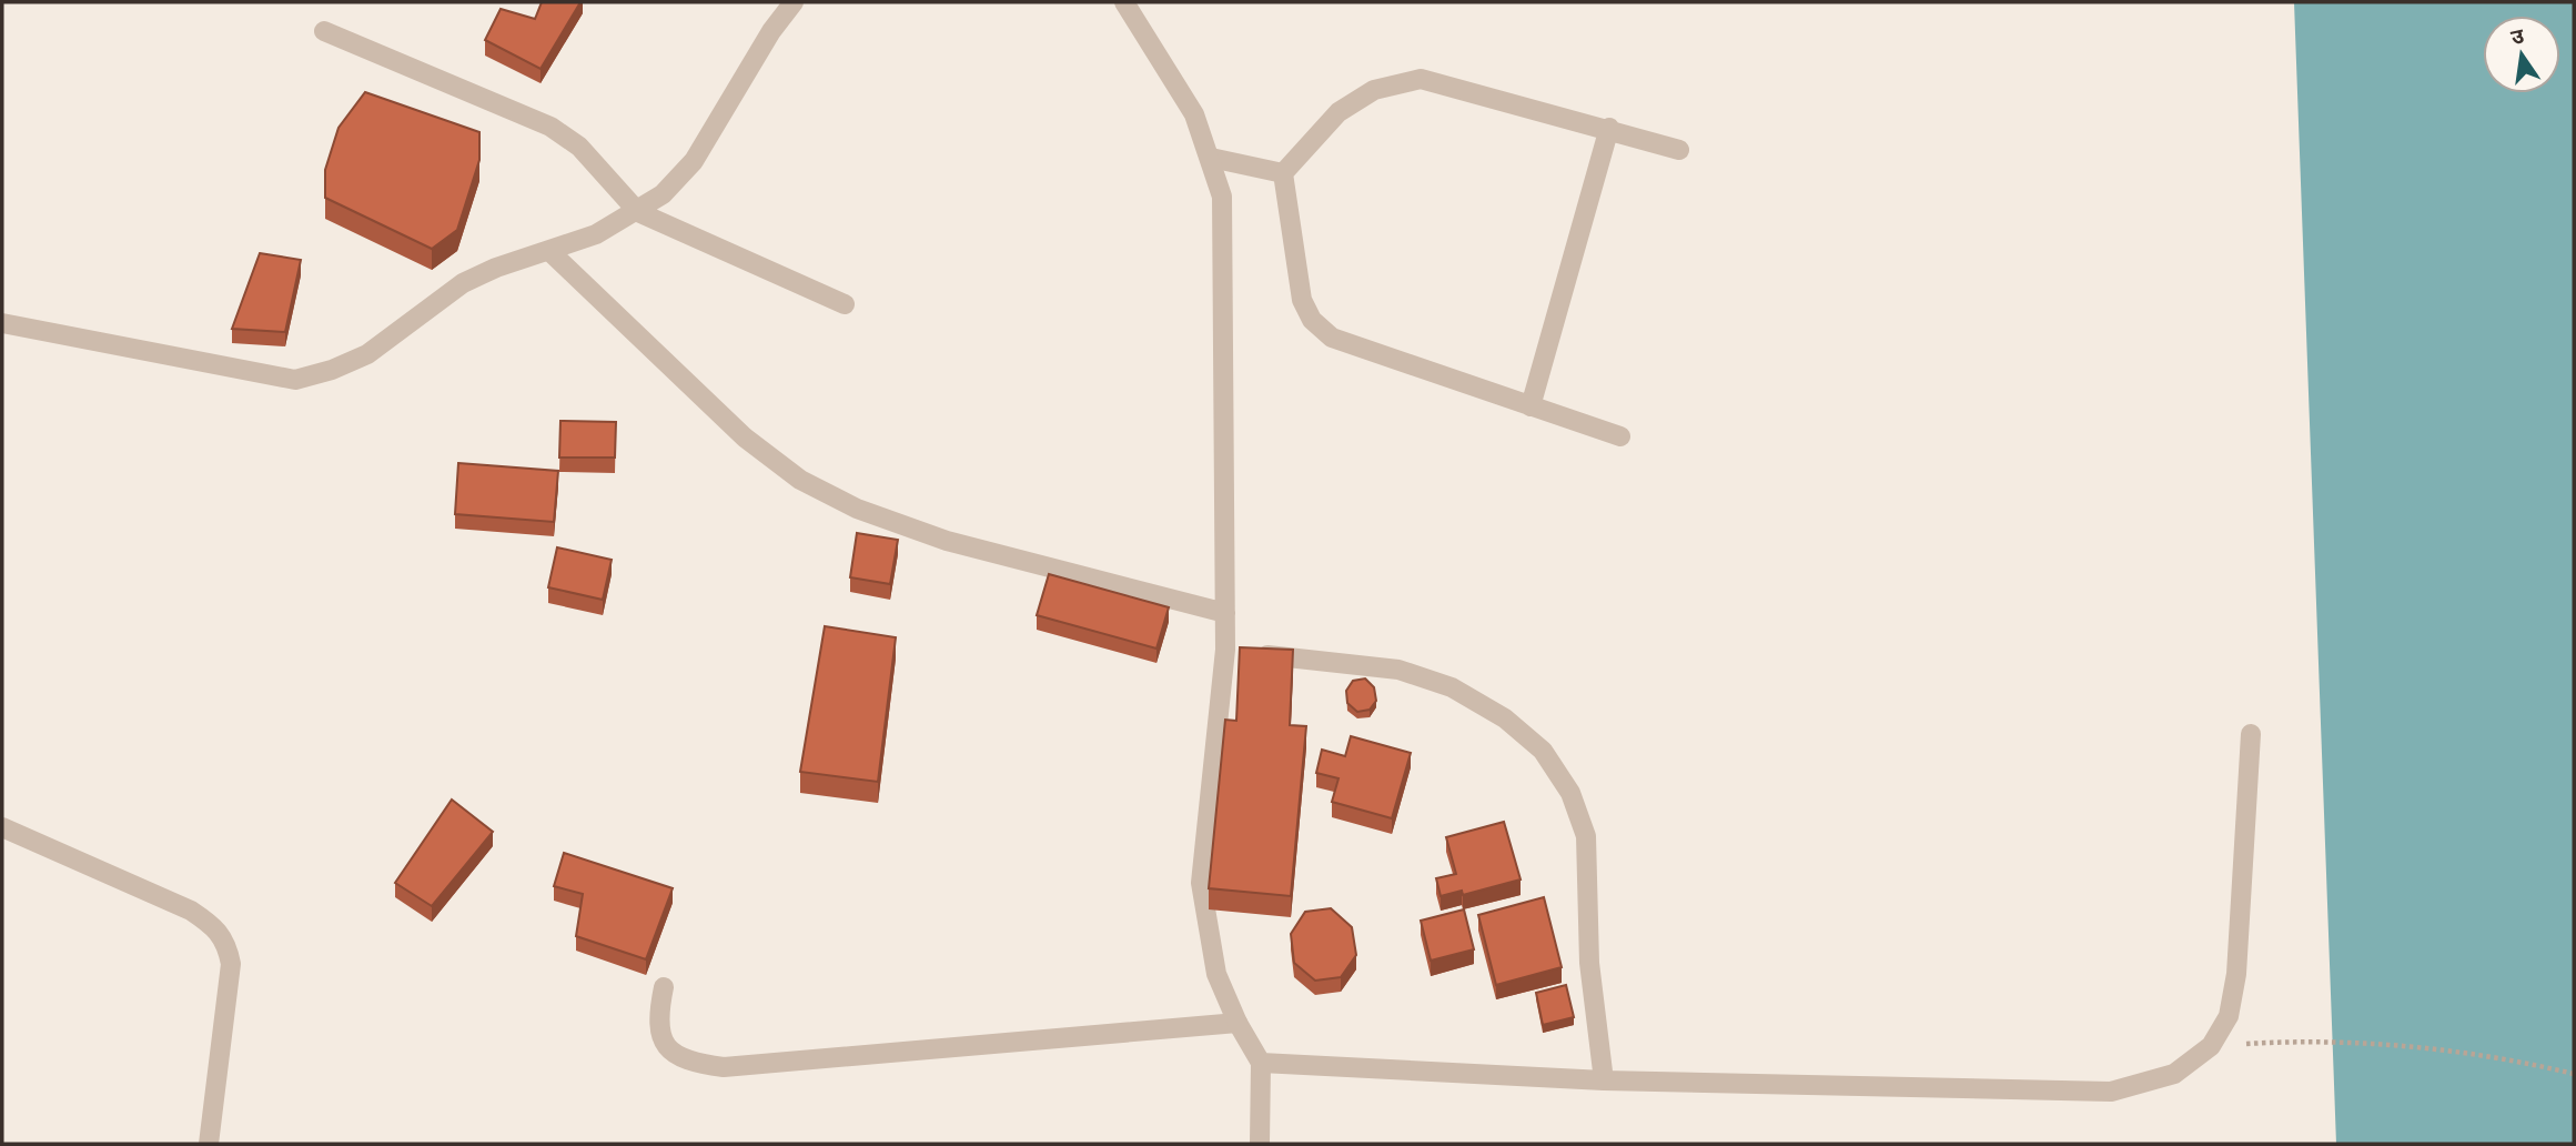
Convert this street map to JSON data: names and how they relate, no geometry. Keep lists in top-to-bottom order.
{
  "north": "top"
}
